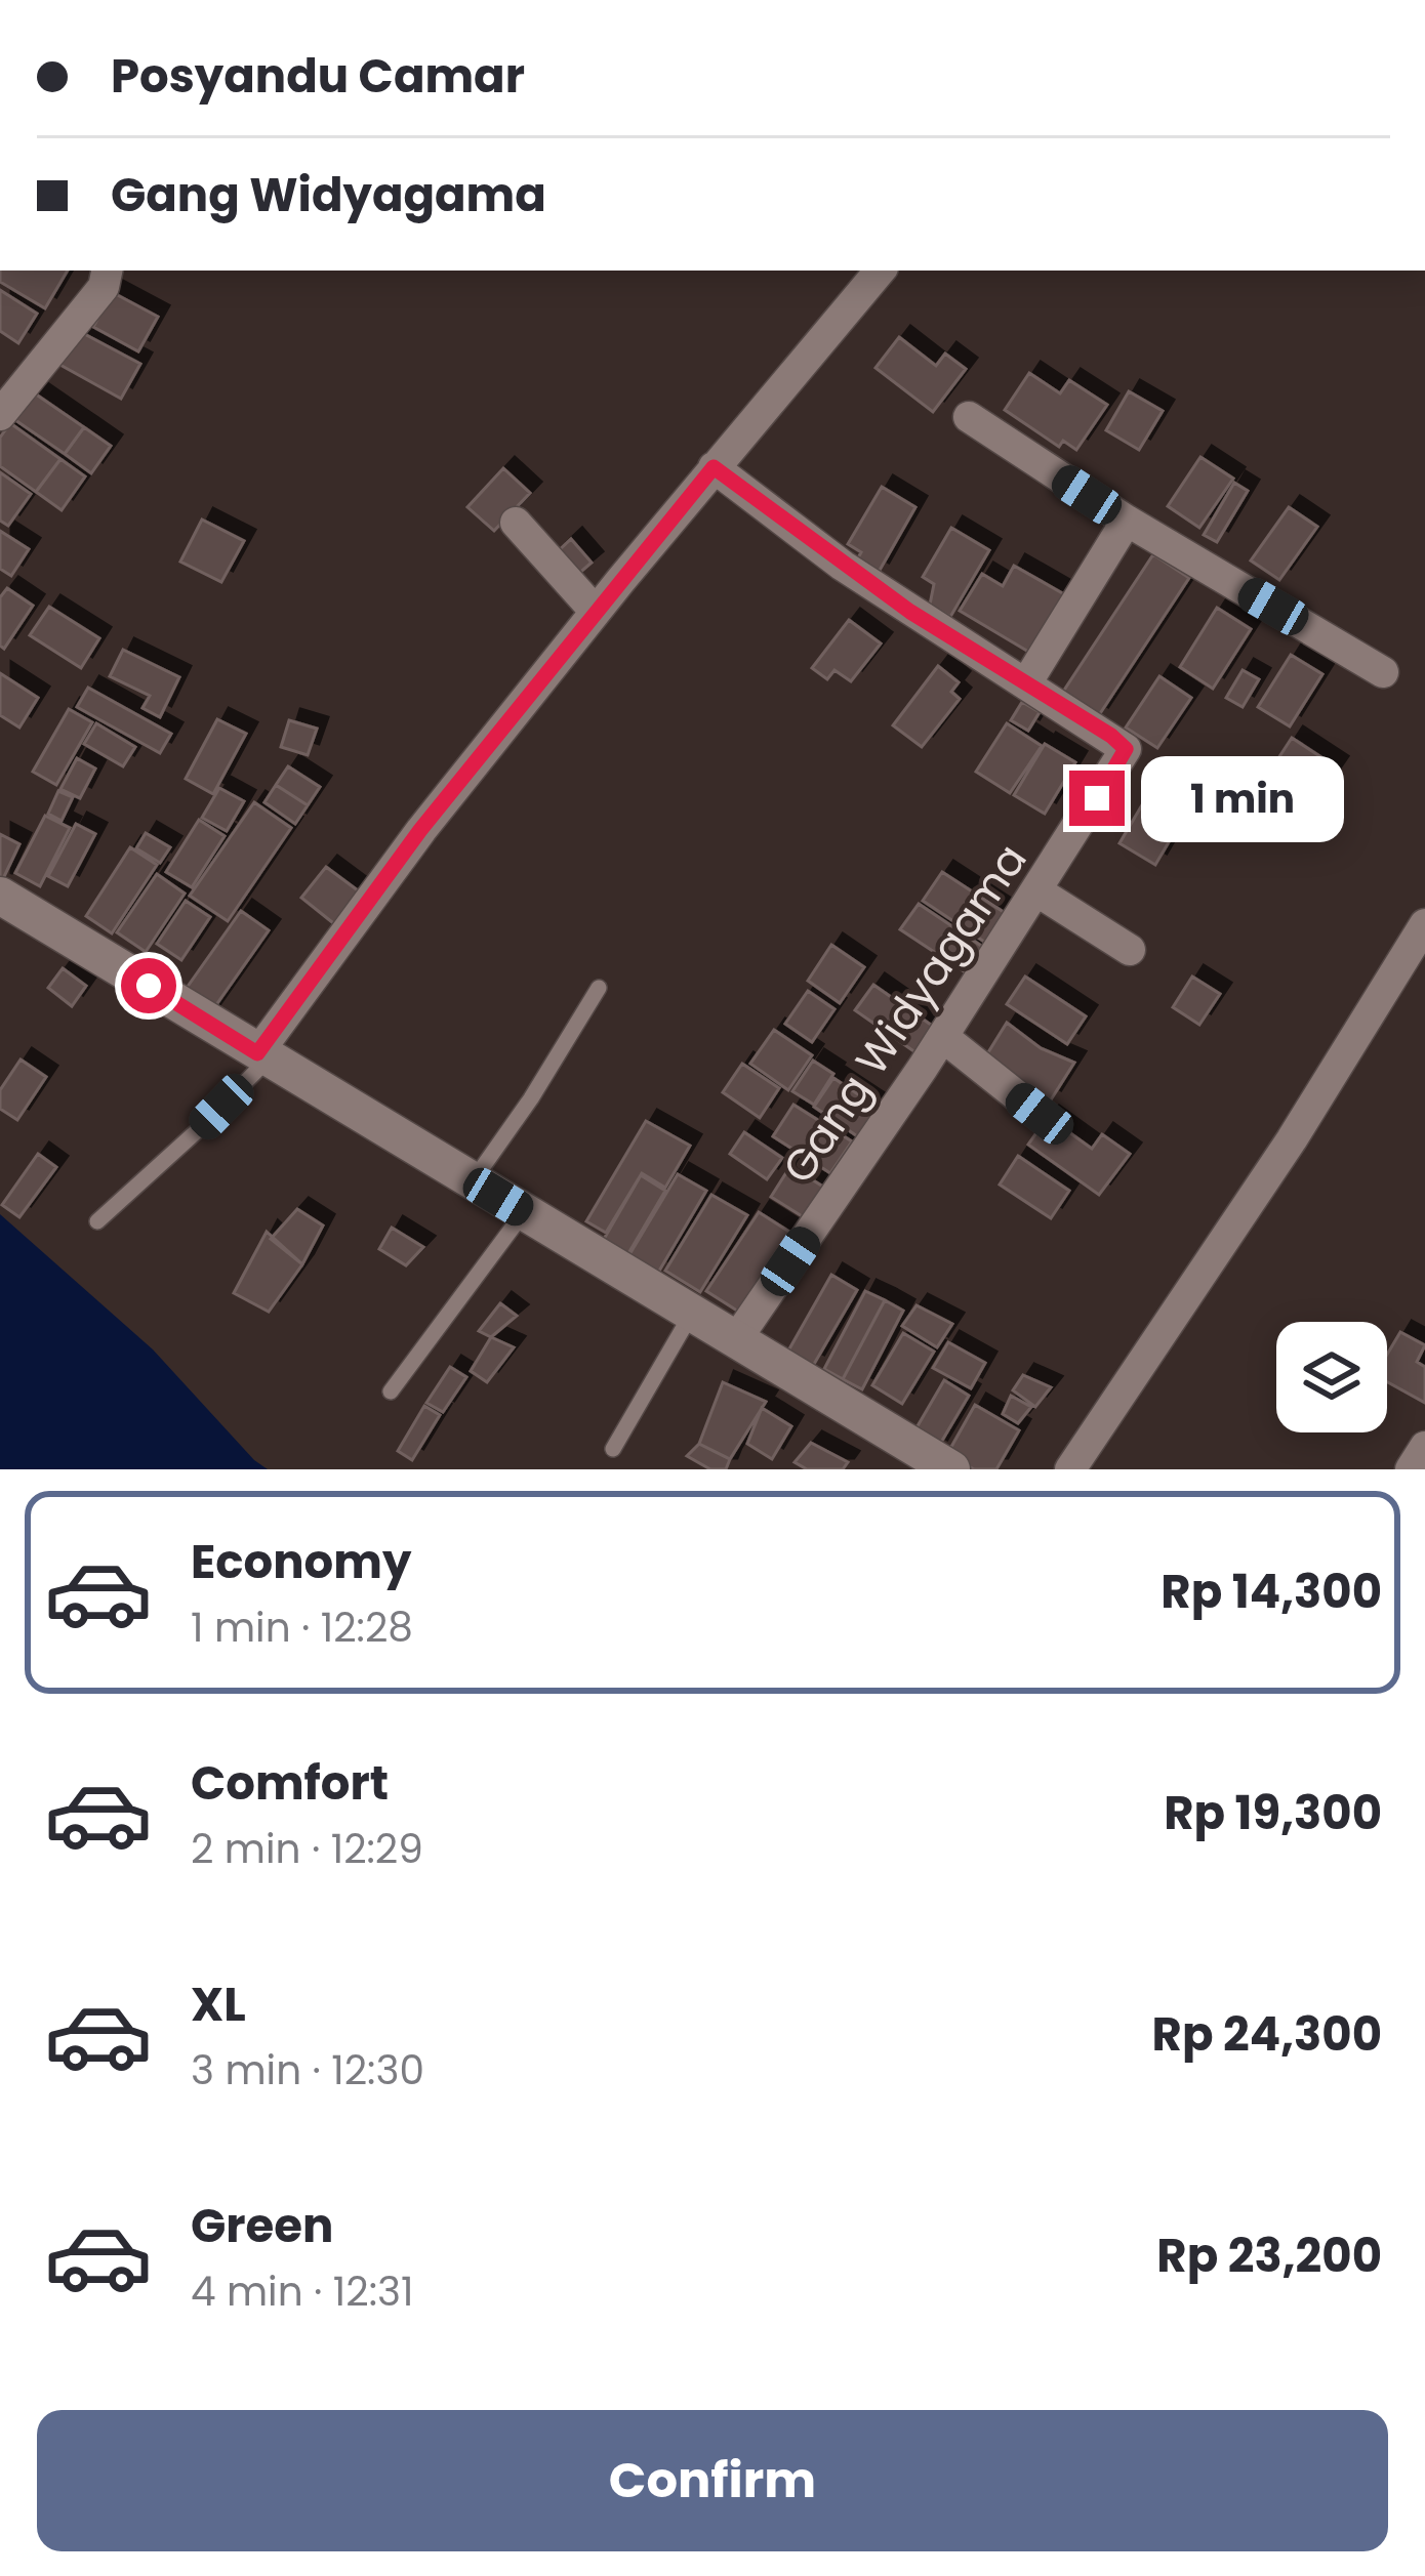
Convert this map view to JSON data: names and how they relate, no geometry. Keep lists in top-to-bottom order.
{
  "streets": {
    "street": ["Gang Widyagama"]
  },
  "page": {
    "banner": ["Posyandu Camar", "Gang Widyagama"],
    "bubble": "1 min",
    "list": [
      {
        "name": "Economy",
        "note": "1 min · 12:28",
        "value": "Rp 14,300"
      },
      {
        "name": "Comfort",
        "note": "2 min · 12:29",
        "value": "Rp 19,300"
      },
      {
        "name": "XL",
        "note": "3 min · 12:30",
        "value": "Rp 24,300"
      },
      {
        "name": "Green",
        "note": "4 min · 12:31",
        "value": "Rp 23,200"
      }
    ],
    "buttons": "Confirm"
  }
}
